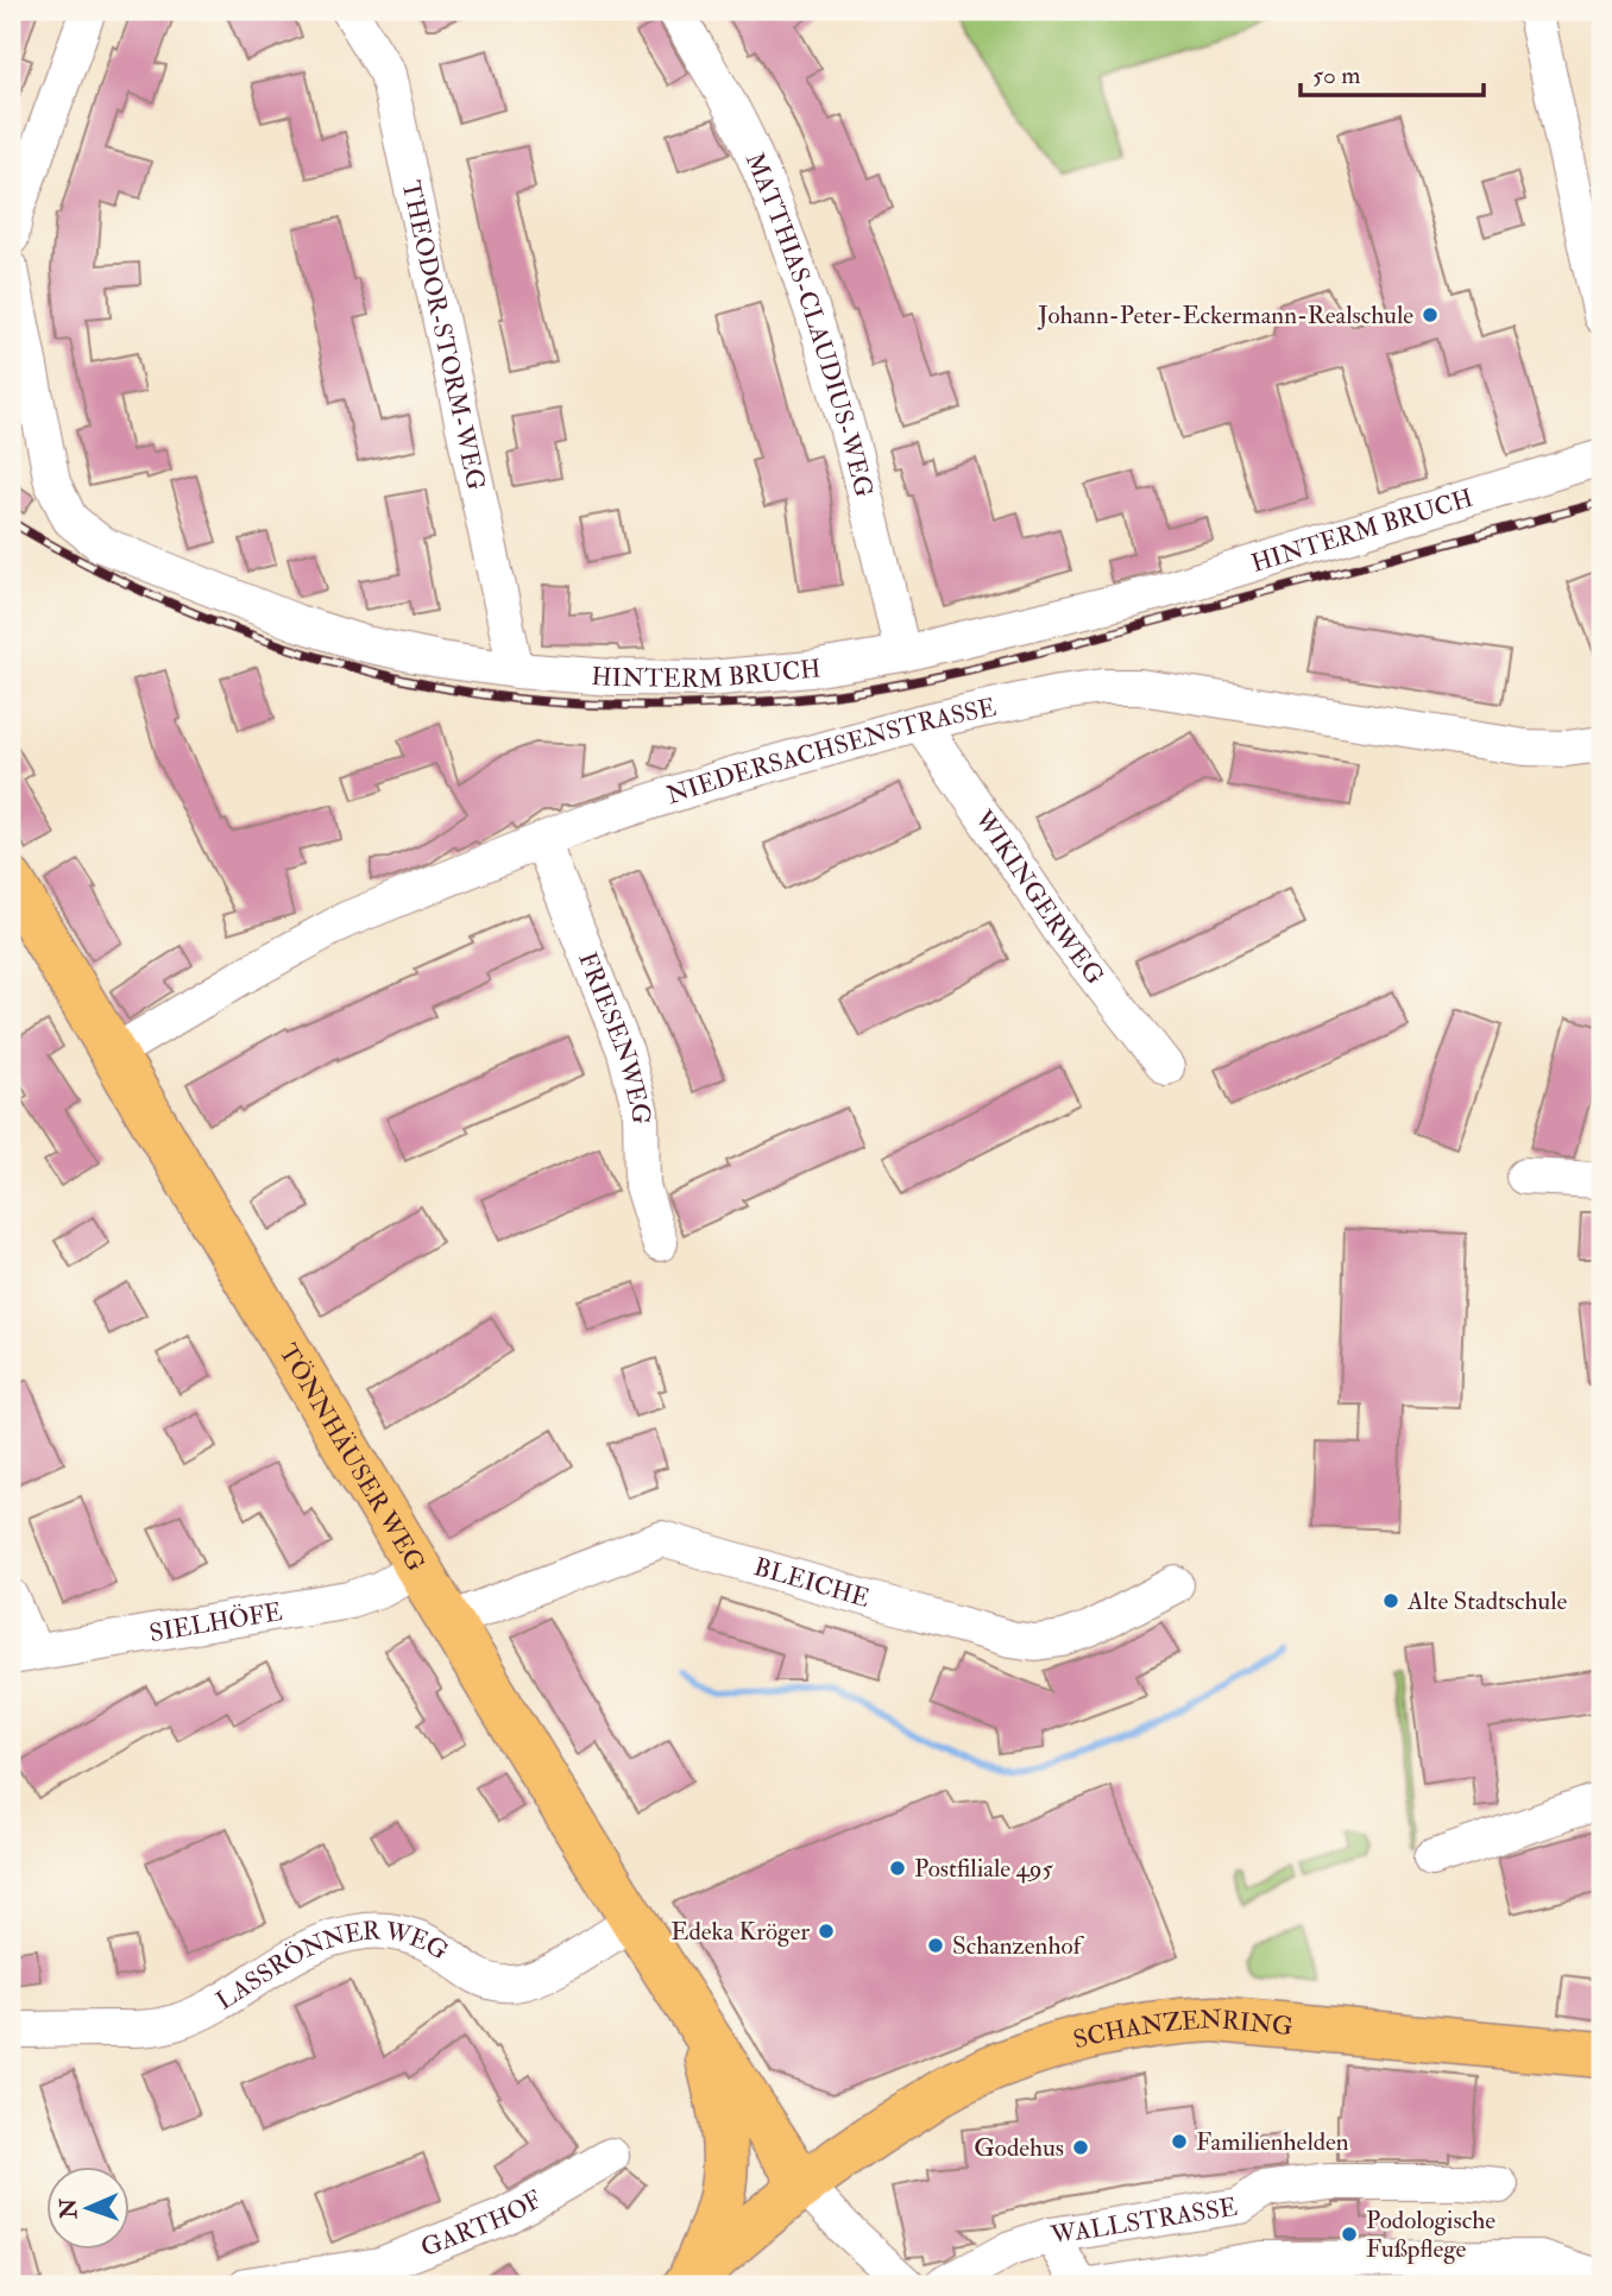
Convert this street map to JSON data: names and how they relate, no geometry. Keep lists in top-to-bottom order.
{
  "streets": {
    "main road": ["TÖNNHÄUSER WEG", "SCHANZENRING"],
    "street": [
      "MATTHIAS-CLAUDIUS-WEG",
      "THEODOR-STORM-WEG",
      "HINTERM BRUCH",
      "NIEDERSACHSENSTRASSE",
      "WIKINGERWEG",
      "FRIESENWEG",
      "BLEICHE",
      "SIELHÖFE",
      "LASSRÖNNER WEG",
      "WALLSTRASSE",
      "GARTHOF"
    ]
  },
  "crossings": [
    ["MATTHIAS-CLAUDIUS-WEG", "HINTERM BRUCH"],
    ["THEODOR-STORM-WEG", "HINTERM BRUCH"],
    ["NIEDERSACHSENSTRASSE", "WIKINGERWEG"],
    ["NIEDERSACHSENSTRASSE", "FRIESENWEG"],
    ["NIEDERSACHSENSTRASSE", "TÖNNHÄUSER WEG"],
    ["TÖNNHÄUSER WEG", "BLEICHE"],
    ["TÖNNHÄUSER WEG", "SIELHÖFE"],
    ["TÖNNHÄUSER WEG", "LASSRÖNNER WEG"],
    ["TÖNNHÄUSER WEG", "SCHANZENRING"]
  ],
  "places": [
    "Johann-Peter-Eckermann-Realschule",
    "Alte Stadtschule",
    "Postfiliale 495",
    "Edeka Kröger",
    "Schanzenhof",
    "Familienhelden",
    "Godehus",
    "Podologische Fußpflege"
  ],
  "scale_bar": "50 m",
  "north": "left"
}
